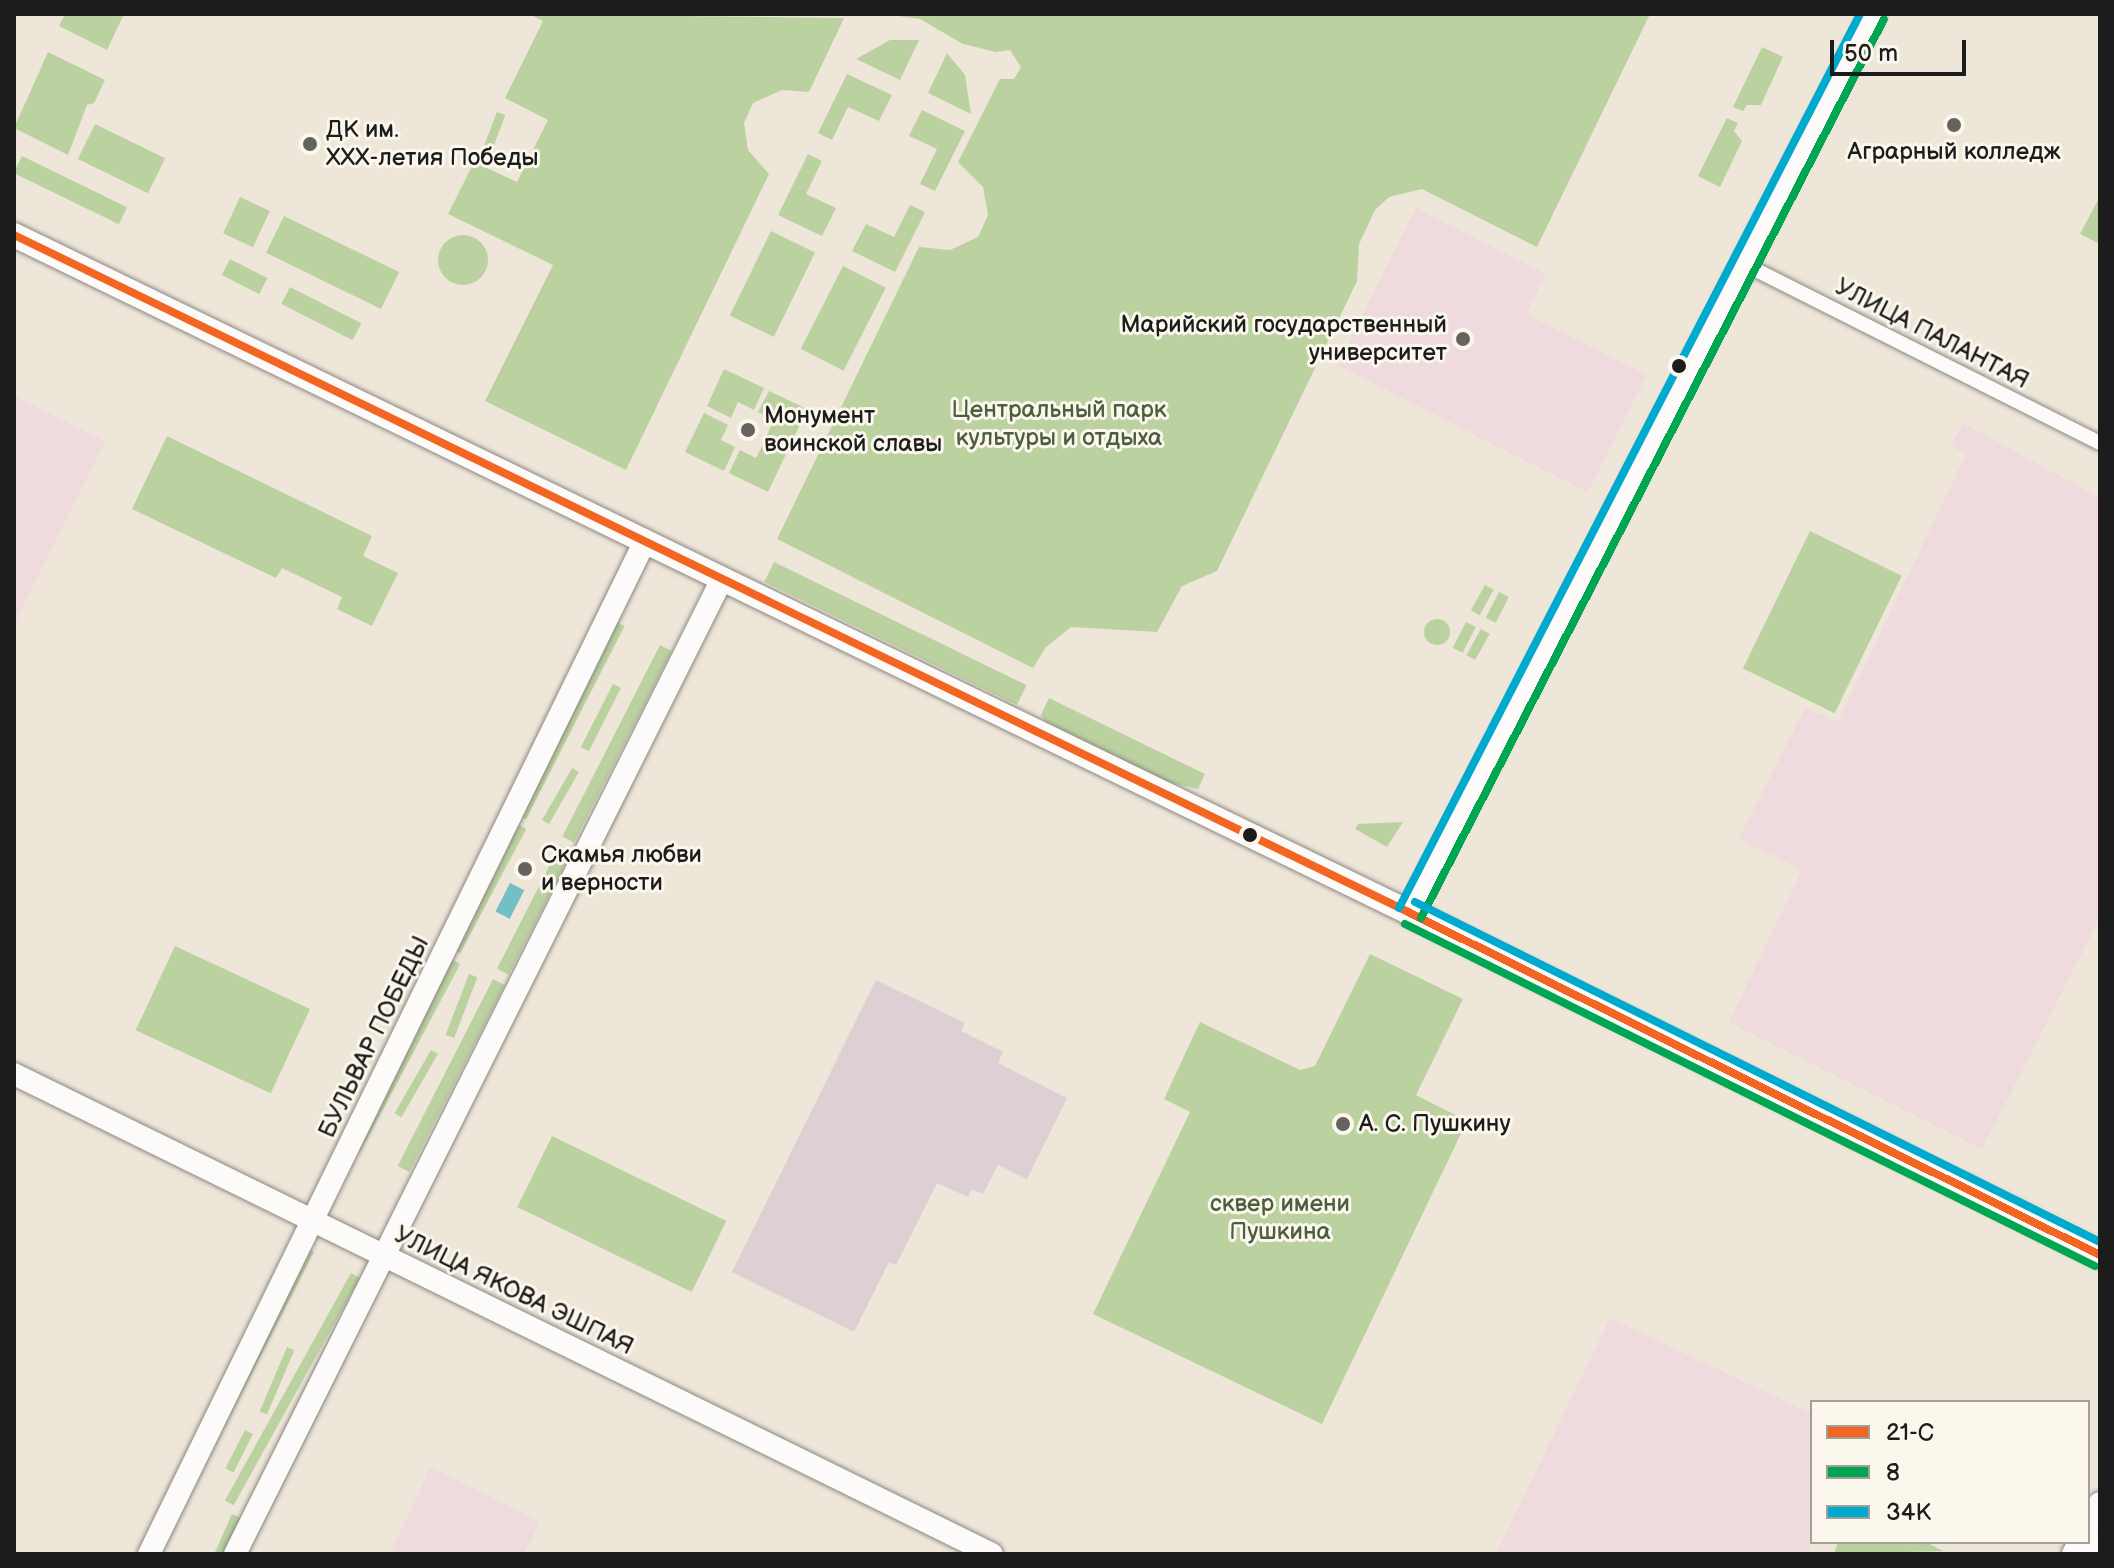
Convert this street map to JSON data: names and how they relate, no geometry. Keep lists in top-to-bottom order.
{
  "streets": {
    "street": ["УЛИЦА ПАЛАНТАЯ", "БУЛЬВАР ПОБЕДЫ", "УЛИЦА ЯКОВА ЭШПАЯ"]
  },
  "crossings": [
    ["БУЛЬВАР ПОБЕДЫ", "УЛИЦА ЯКОВА ЭШПАЯ"]
  ],
  "parks": ["Центральный парк культуры и отдыха", "сквер имени Пушкина"],
  "places": [
    "Аграрный колледж",
    "ДК им. ХХХ-летия Победы",
    "Марийский государственный университет",
    "Монумент воинской славы",
    "Скамья любви и верности",
    "А. С. Пушкину"
  ],
  "lines": ["transit line 34К", "transit line 8", "transit line 21-С"],
  "legend": ["21-С", "8", "34К"],
  "scale_bar": "50 m"
}
